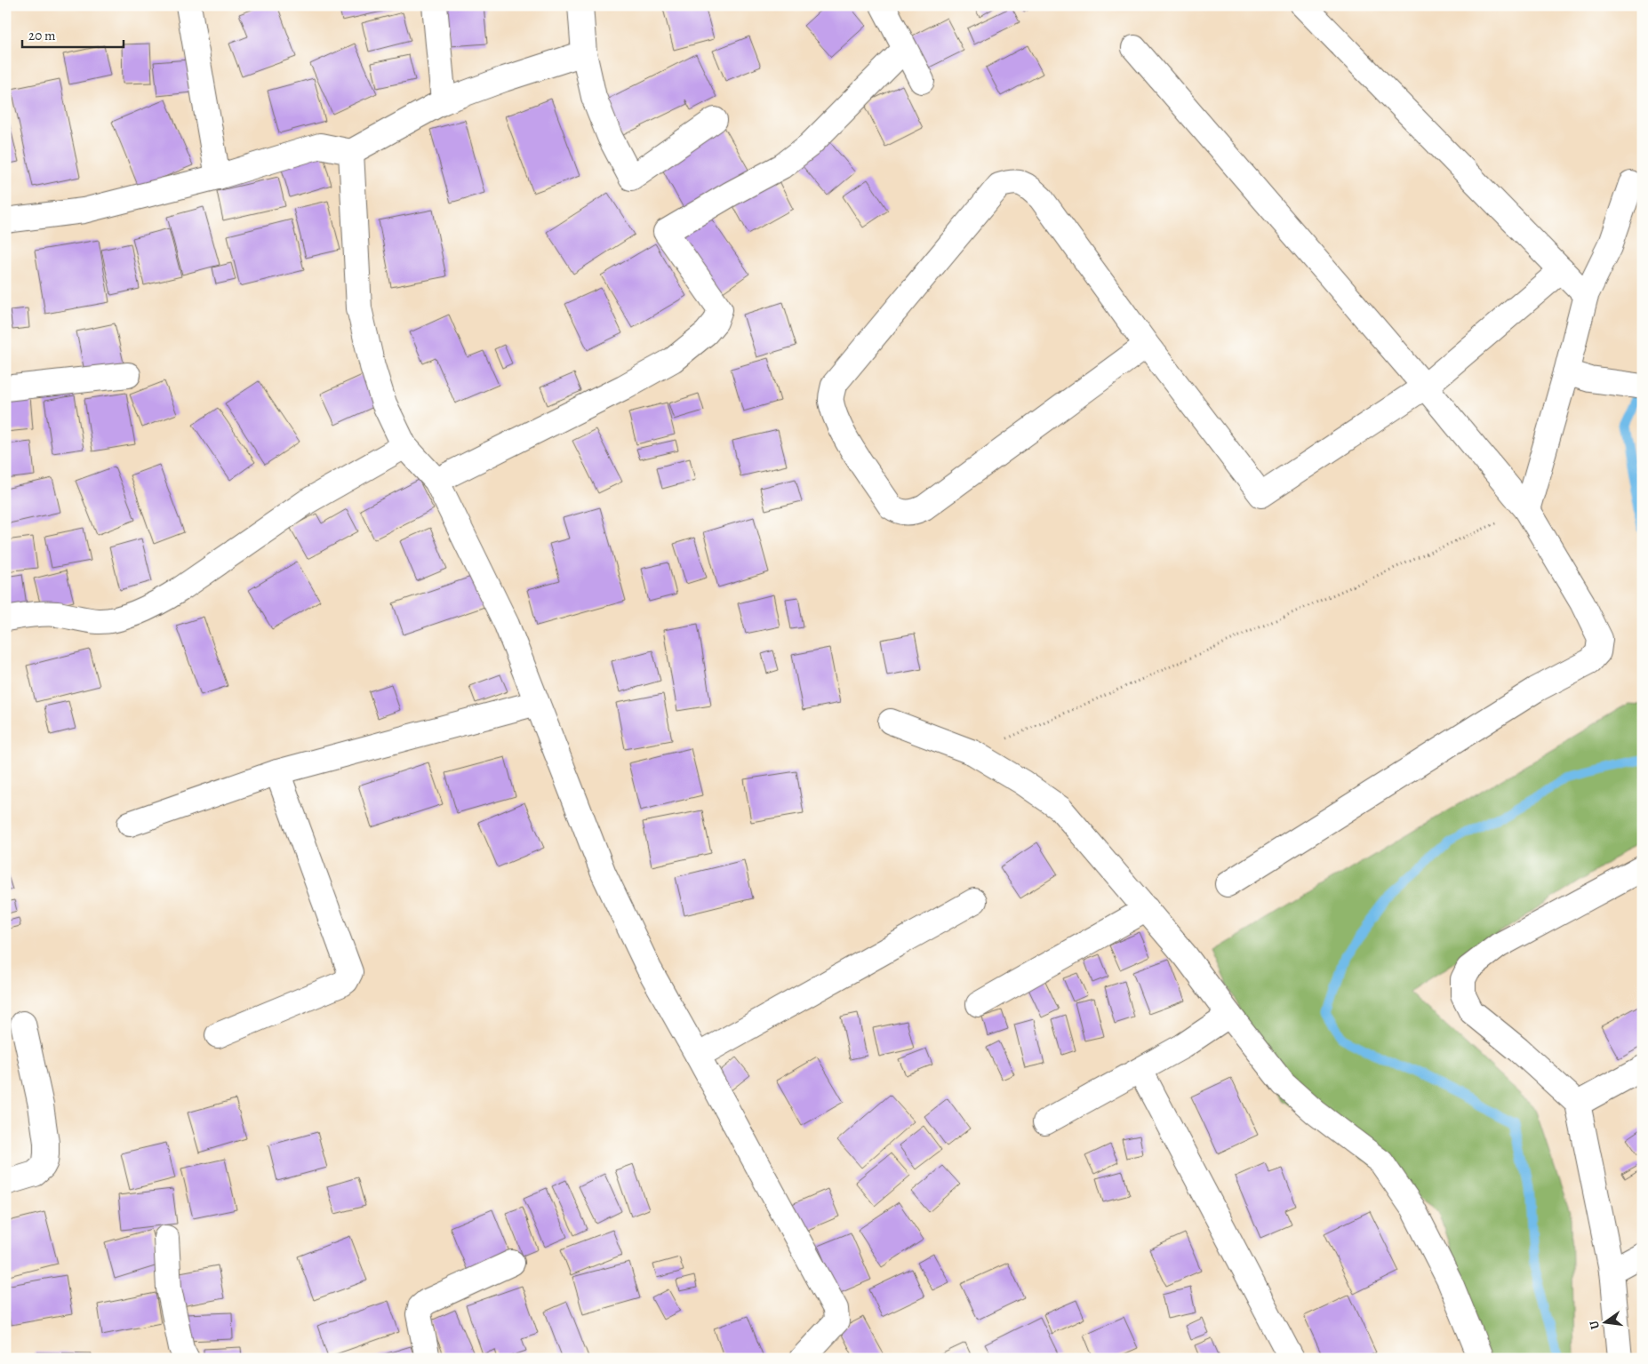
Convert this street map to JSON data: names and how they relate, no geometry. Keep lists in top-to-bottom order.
{
  "scale_bar": "20 m",
  "north": "left"
}
